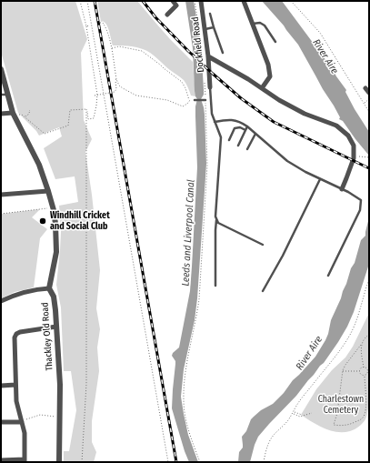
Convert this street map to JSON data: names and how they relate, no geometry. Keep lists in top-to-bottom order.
{
  "streets": {
    "street": ["Dockfield Road", "Thackley Old Road"]
  },
  "water": ["River Aire", "Leeds and Liverpool Canal"],
  "parks": ["Charlestown Cemetery"],
  "places": ["Windhill Cricket and Social Club"]
}
